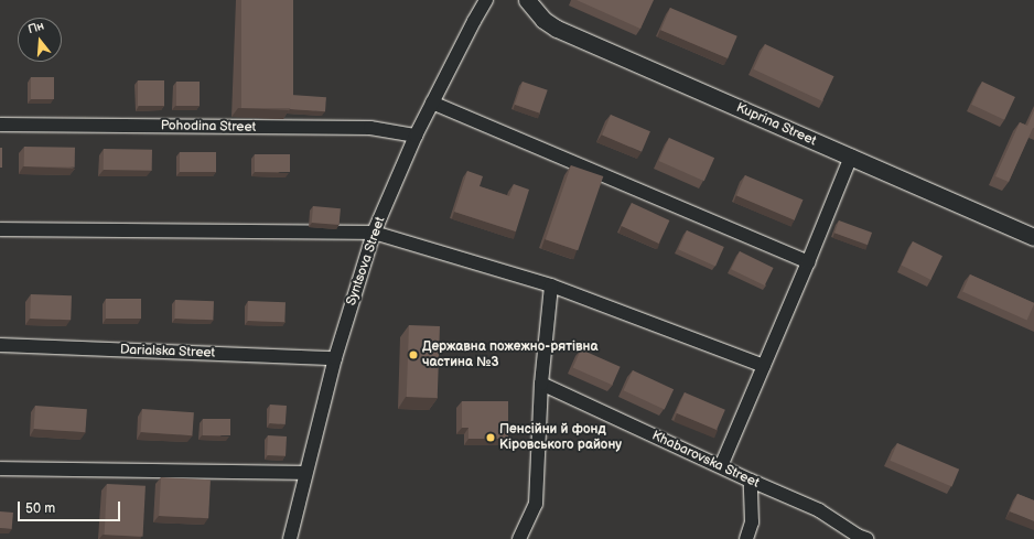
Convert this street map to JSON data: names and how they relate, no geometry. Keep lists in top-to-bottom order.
{
  "streets": {
    "main road": ["Kuprina Street"],
    "street": [
      "Pohodina Street",
      "Syntsova Street",
      "Darialska Street",
      "Khabarovska Street"
    ]
  },
  "crossings": [
    ["Pohodina Street", "Syntsova Street"],
    ["Syntsova Street", "Darialska Street"]
  ],
  "places": ["Державна пожежно-рятівна частина №3", "Пенсійни й фонд Кіровського району"],
  "scale_bar": "50 m",
  "north": "top"
}
